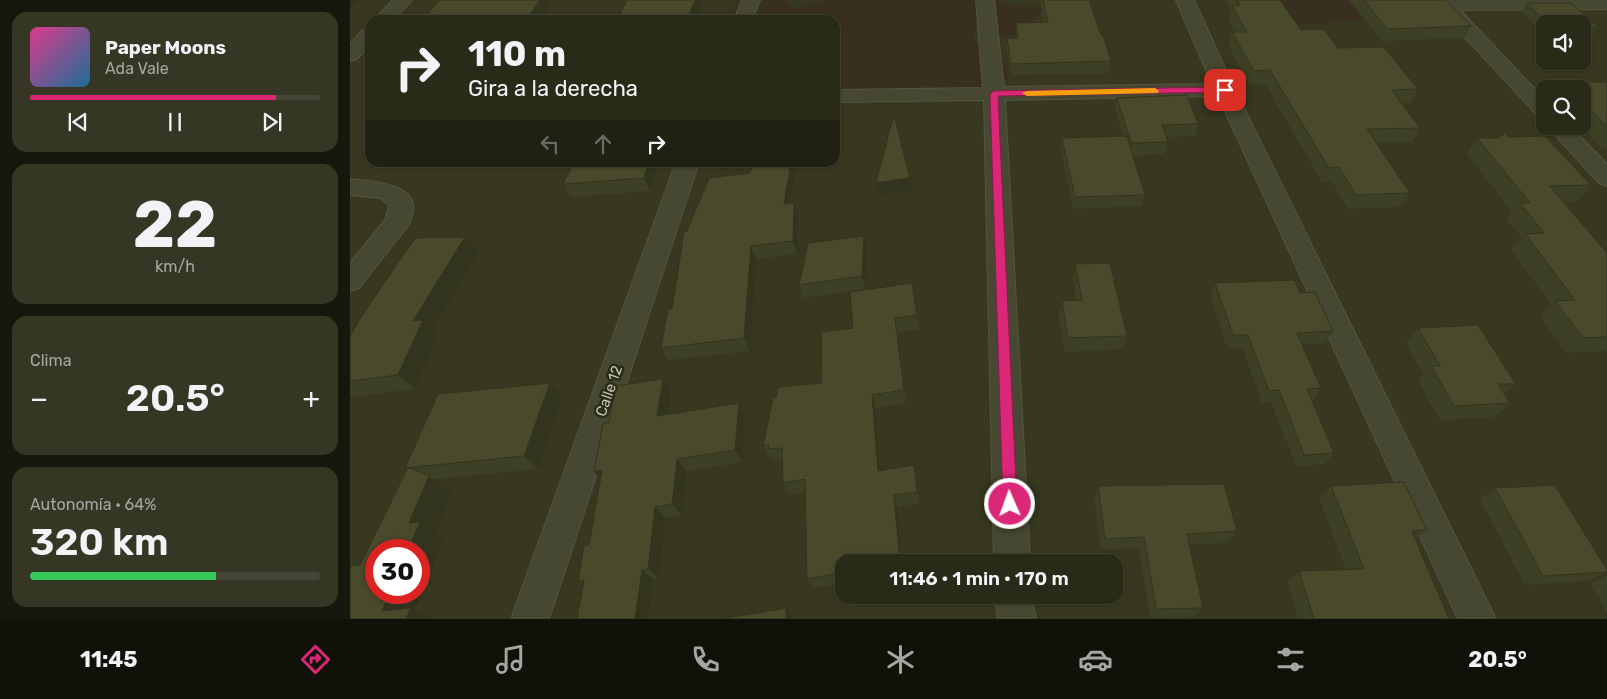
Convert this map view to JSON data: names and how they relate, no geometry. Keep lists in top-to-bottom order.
{
  "streets": {
    "street": ["Calle 12"]
  },
  "page": {
    "turn": ["110 m", "Gira a la derecha"],
    "song": ["Paper Moons", "Ada Vale"],
    "tile": [
      ["22", "km/h"],
      "Clima",
      ["Autonomía · 64%", "320 km"]
    ],
    "heat": ["−", "20.5°", "+"],
    "limit": "30",
    "trip": "11:46 · 1 min · 170 m",
    "tabs": ["11:45", "20.5°"]
  }
}
